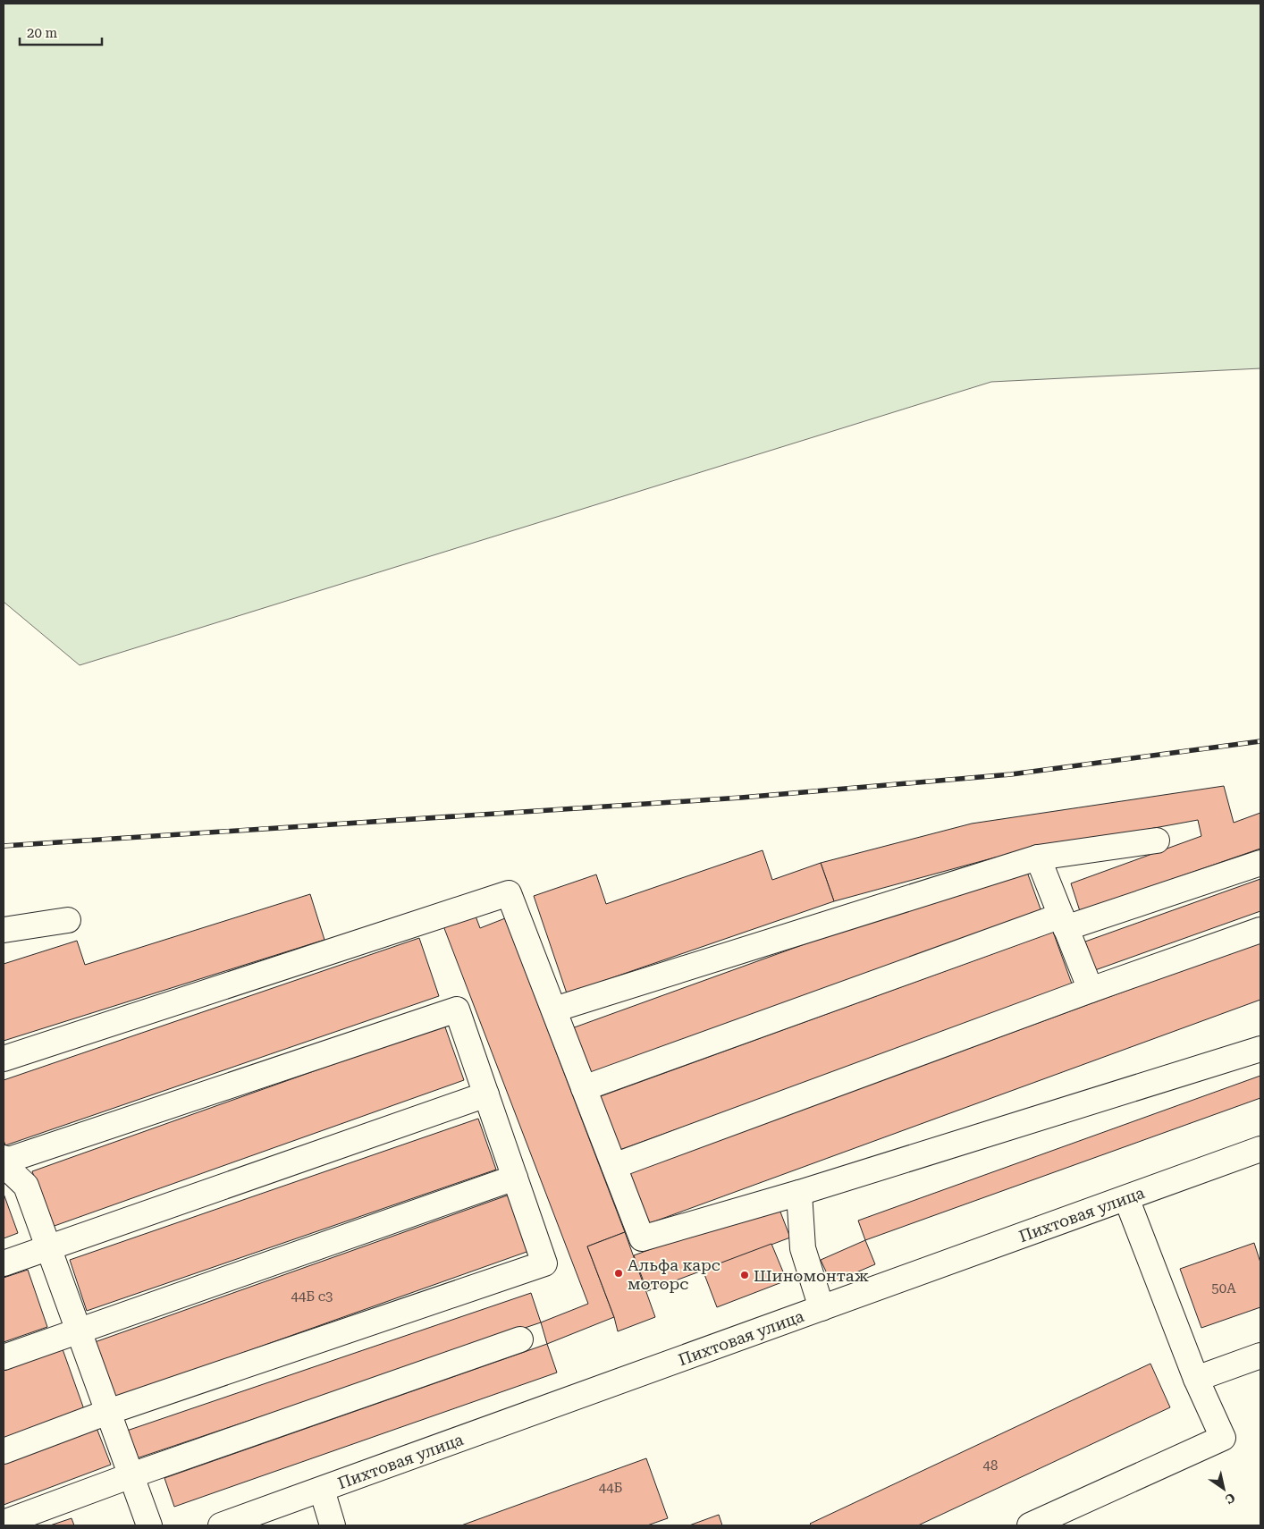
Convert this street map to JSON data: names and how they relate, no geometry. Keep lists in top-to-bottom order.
{
  "streets": {
    "street": ["Пихтовая улица"]
  },
  "places": ["Альфа карс моторс", "Шиномонтаж"],
  "house_numbers": [
    "50А",
    "44Б с3",
    "48",
    "44Б"
  ],
  "scale_bar": "20 m",
  "north": "bottom right"
}
